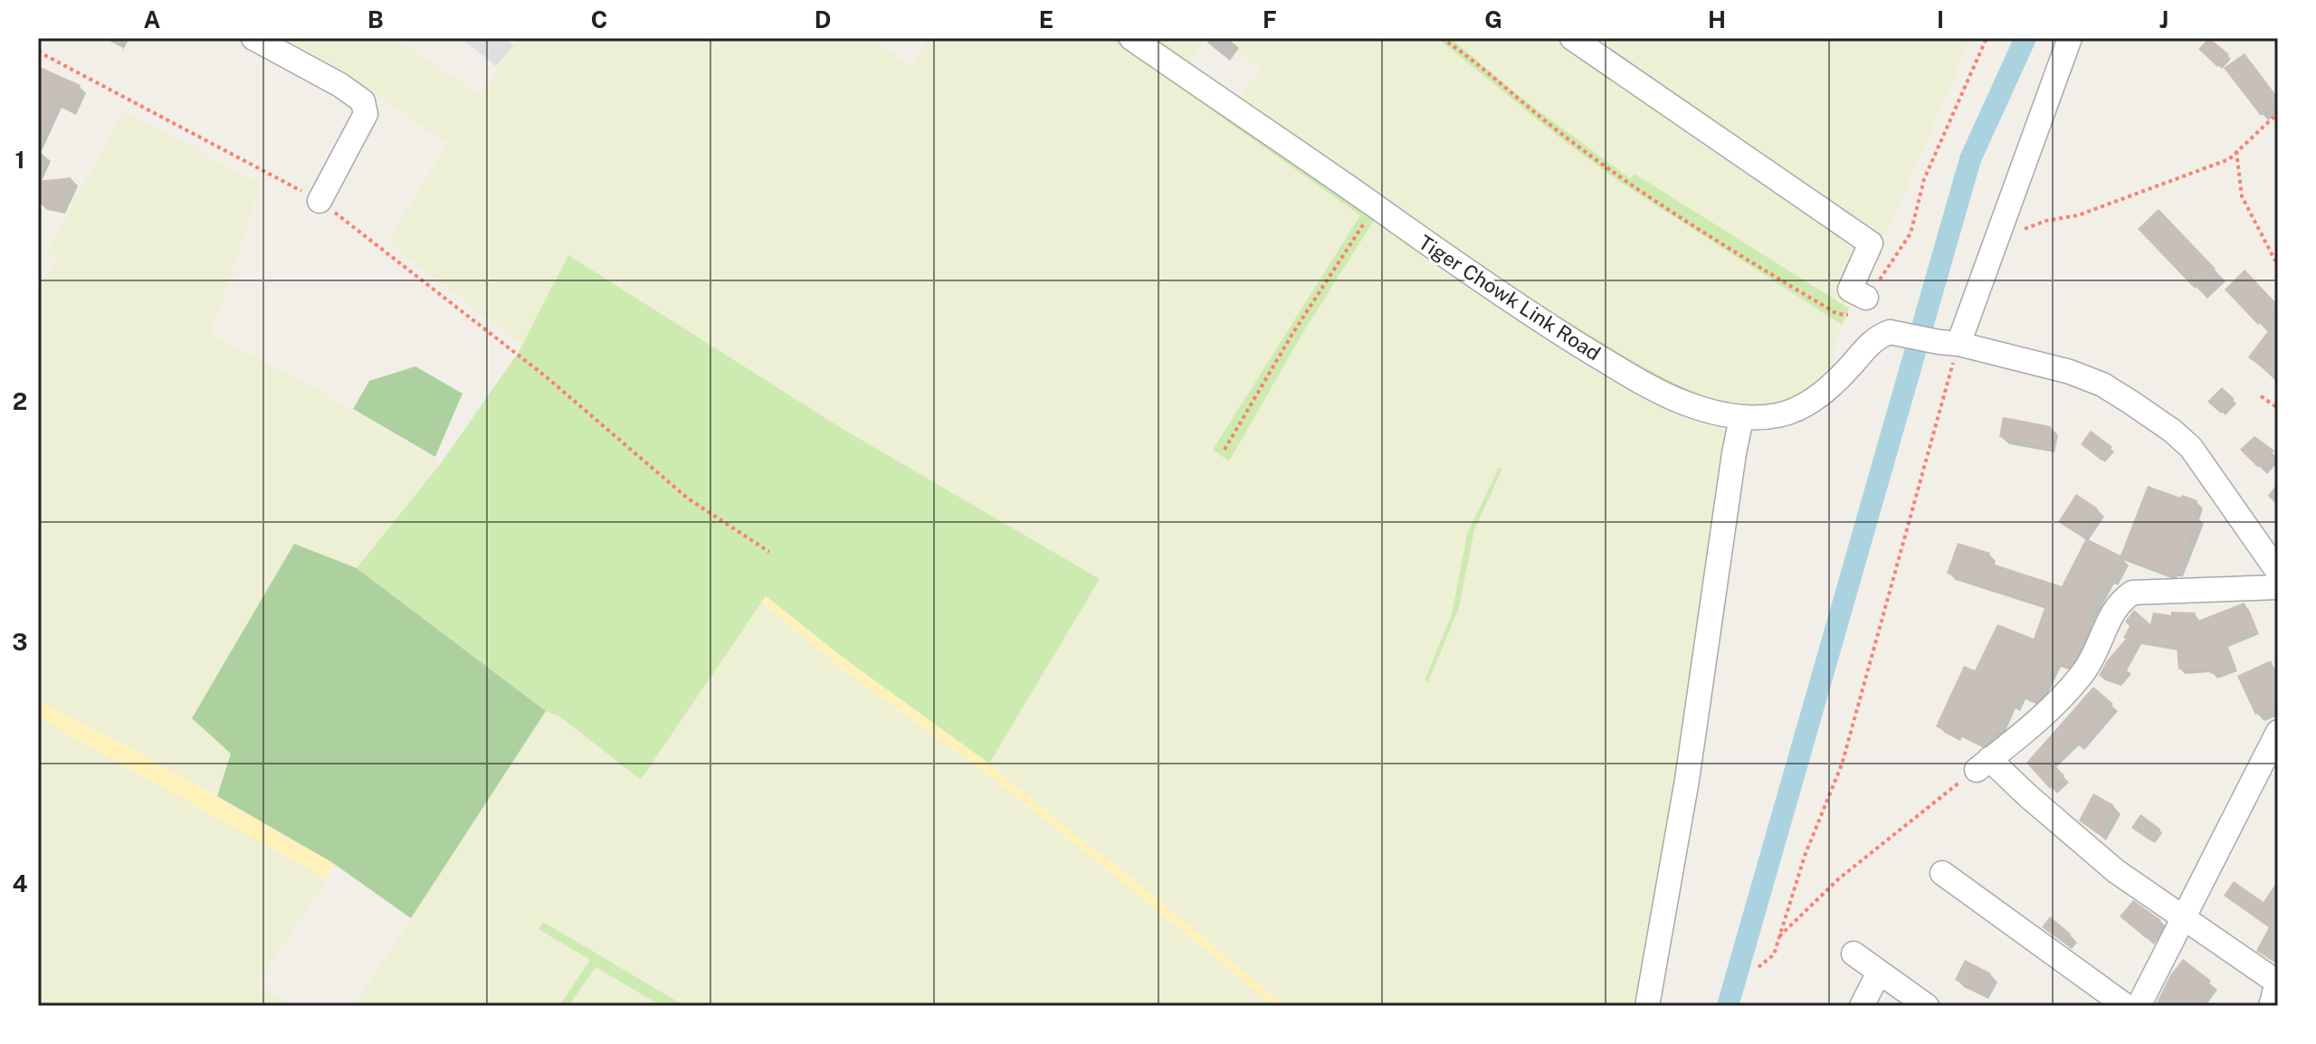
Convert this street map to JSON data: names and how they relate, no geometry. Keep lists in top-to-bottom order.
{
  "streets": {
    "street": ["Tiger Chowk Link Road"]
  },
  "grid": {
    "columns": [
      "A",
      "B",
      "C",
      "D",
      "E",
      "F",
      "G",
      "H",
      "I",
      "J"
    ],
    "rows": [
      "1",
      "2",
      "3",
      "4"
    ]
  }
}
